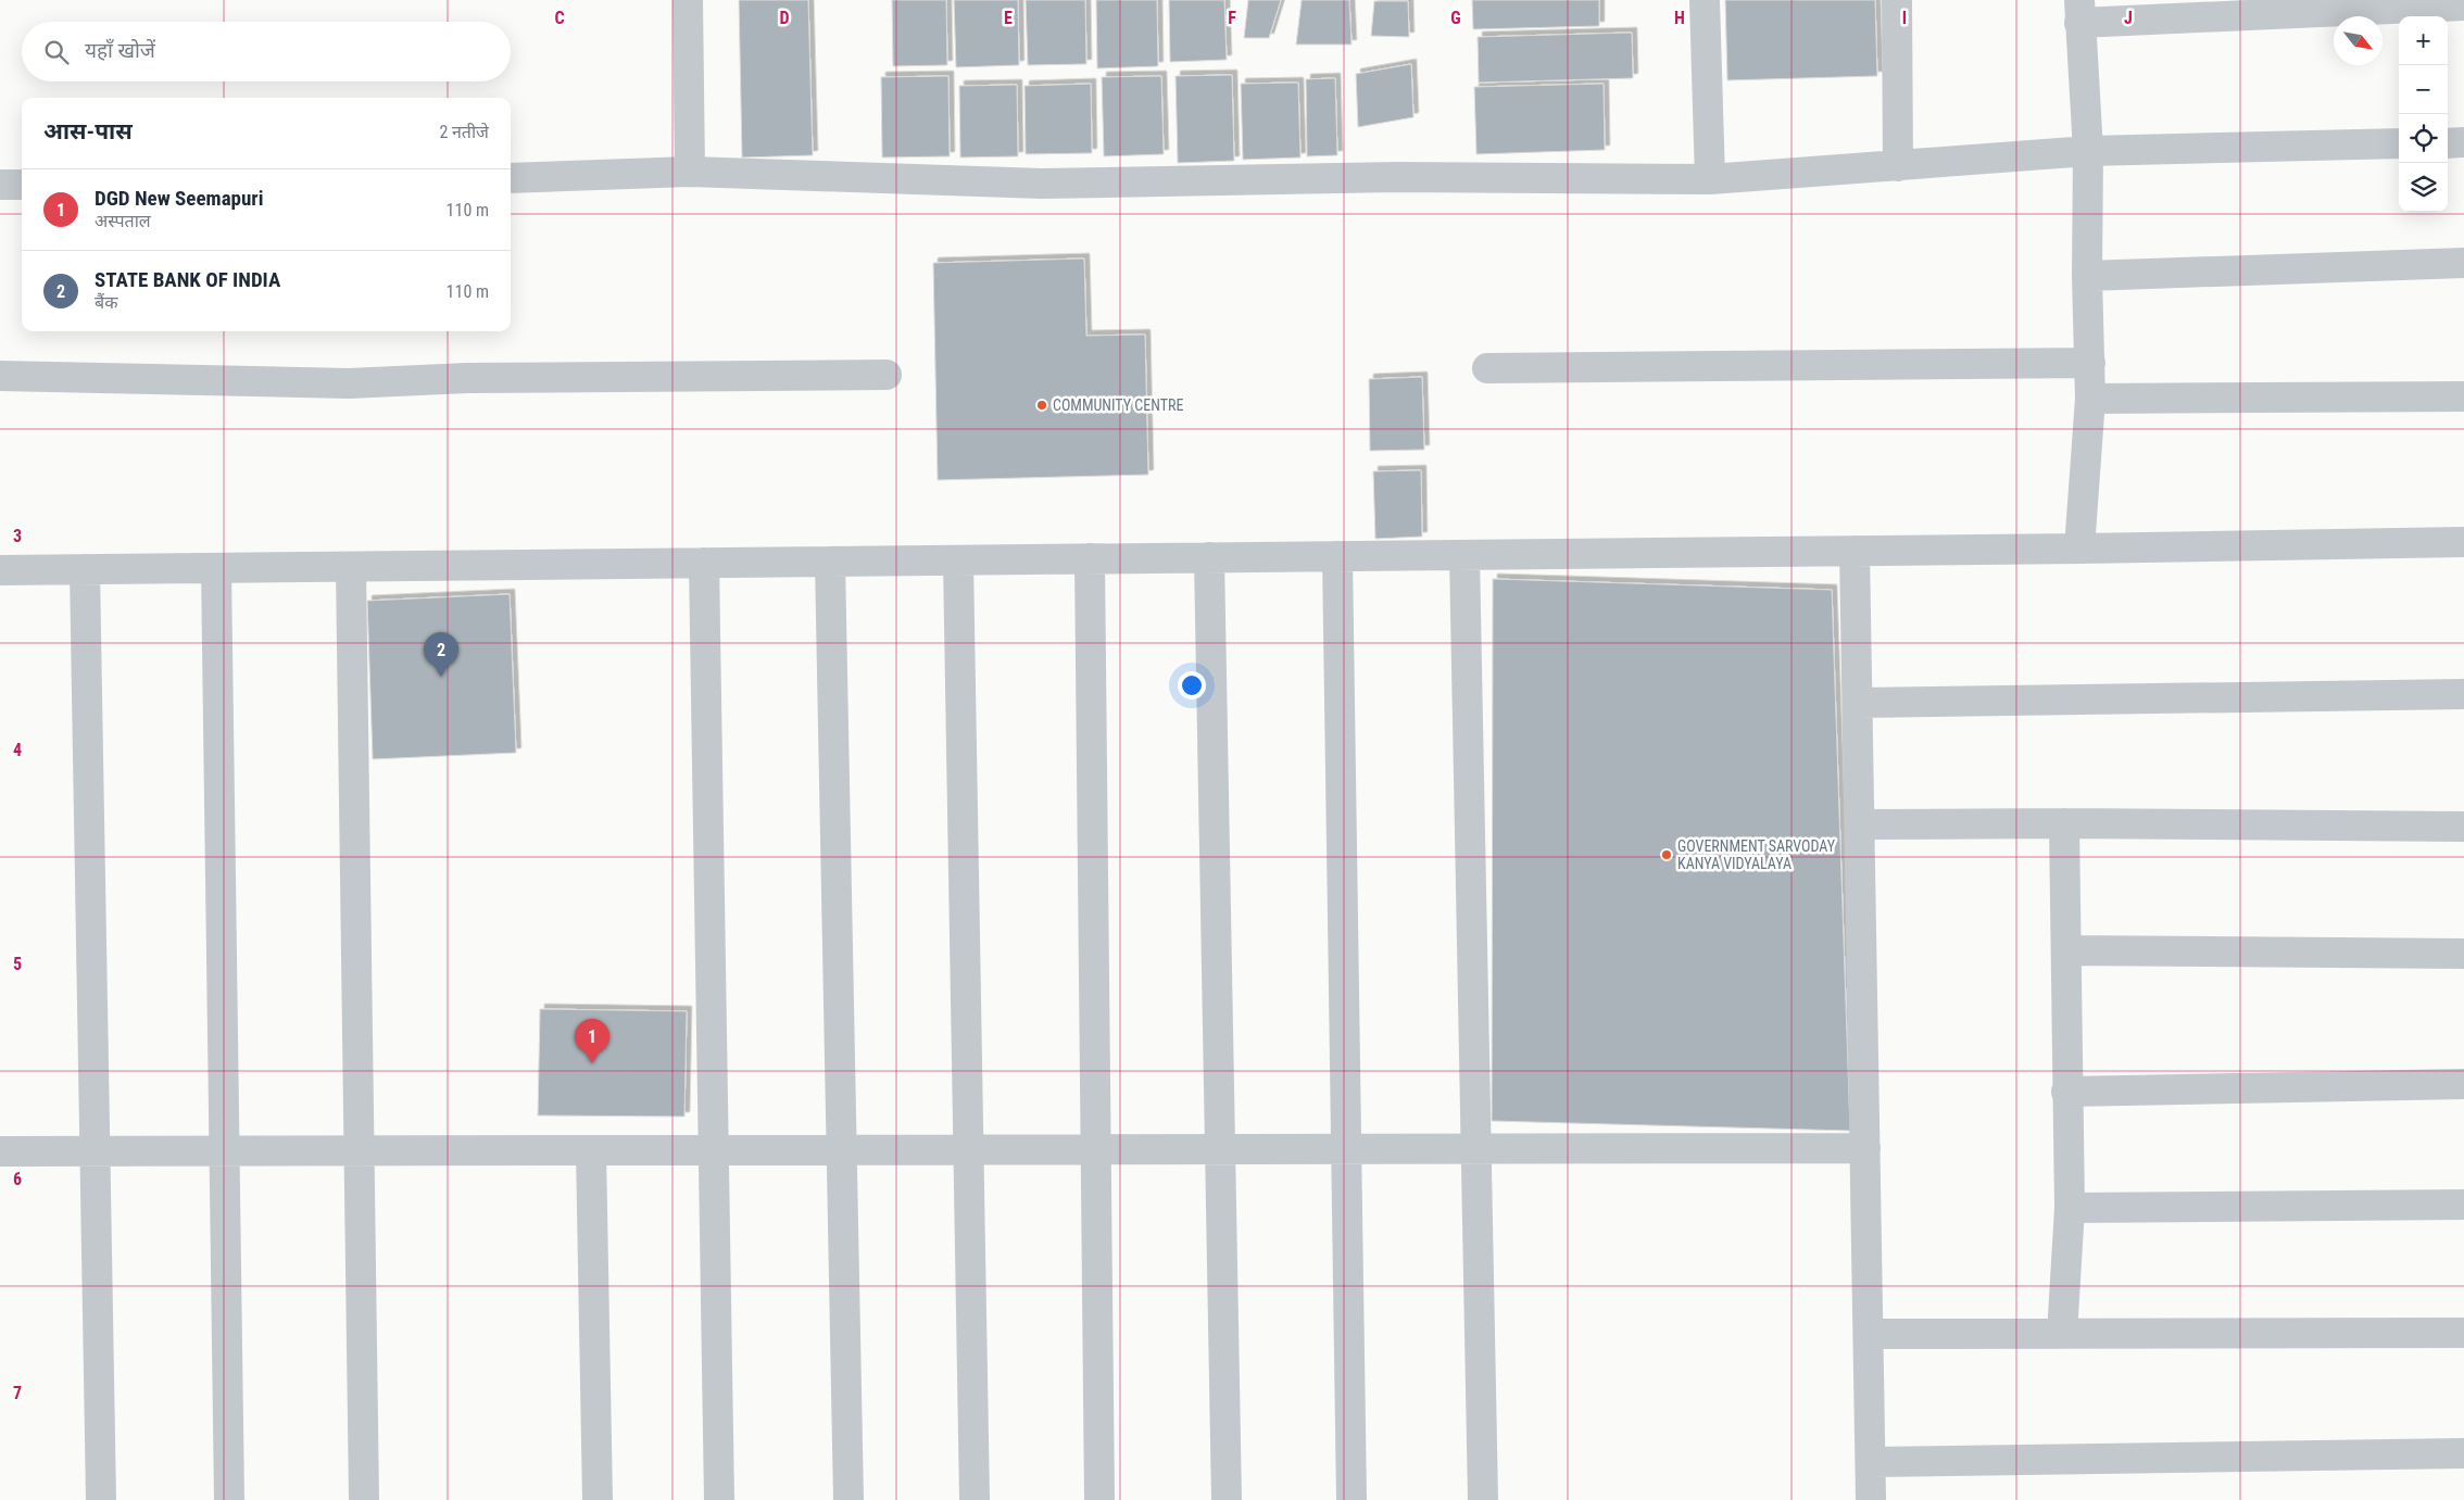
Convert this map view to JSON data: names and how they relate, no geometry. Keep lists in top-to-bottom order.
{
  "places": ["COMMUNITY CENTRE", "GOVERNMENT SARVODAY KANYA VIDYALAYA"],
  "north": "bottom right",
  "page": {
    "map_buttons": ["+", "−"],
    "search": "यहाँ खोजें",
    "heading": ["आस-पास", "2 नतीजे"],
    "list": [
      {
        "mark": "1",
        "name": "DGD New Seemapuri",
        "note": "अस्पताल",
        "value": "110 m"
      },
      {
        "mark": "2",
        "name": "STATE BANK OF INDIA",
        "note": "बैंक",
        "value": "110 m"
      }
    ],
    "pins": ["2", "1"]
  },
  "grid": {
    "columns": [
      "C",
      "D",
      "E",
      "F",
      "G",
      "H",
      "I",
      "J"
    ],
    "rows": [
      "3",
      "4",
      "5",
      "6",
      "7"
    ]
  }
}
